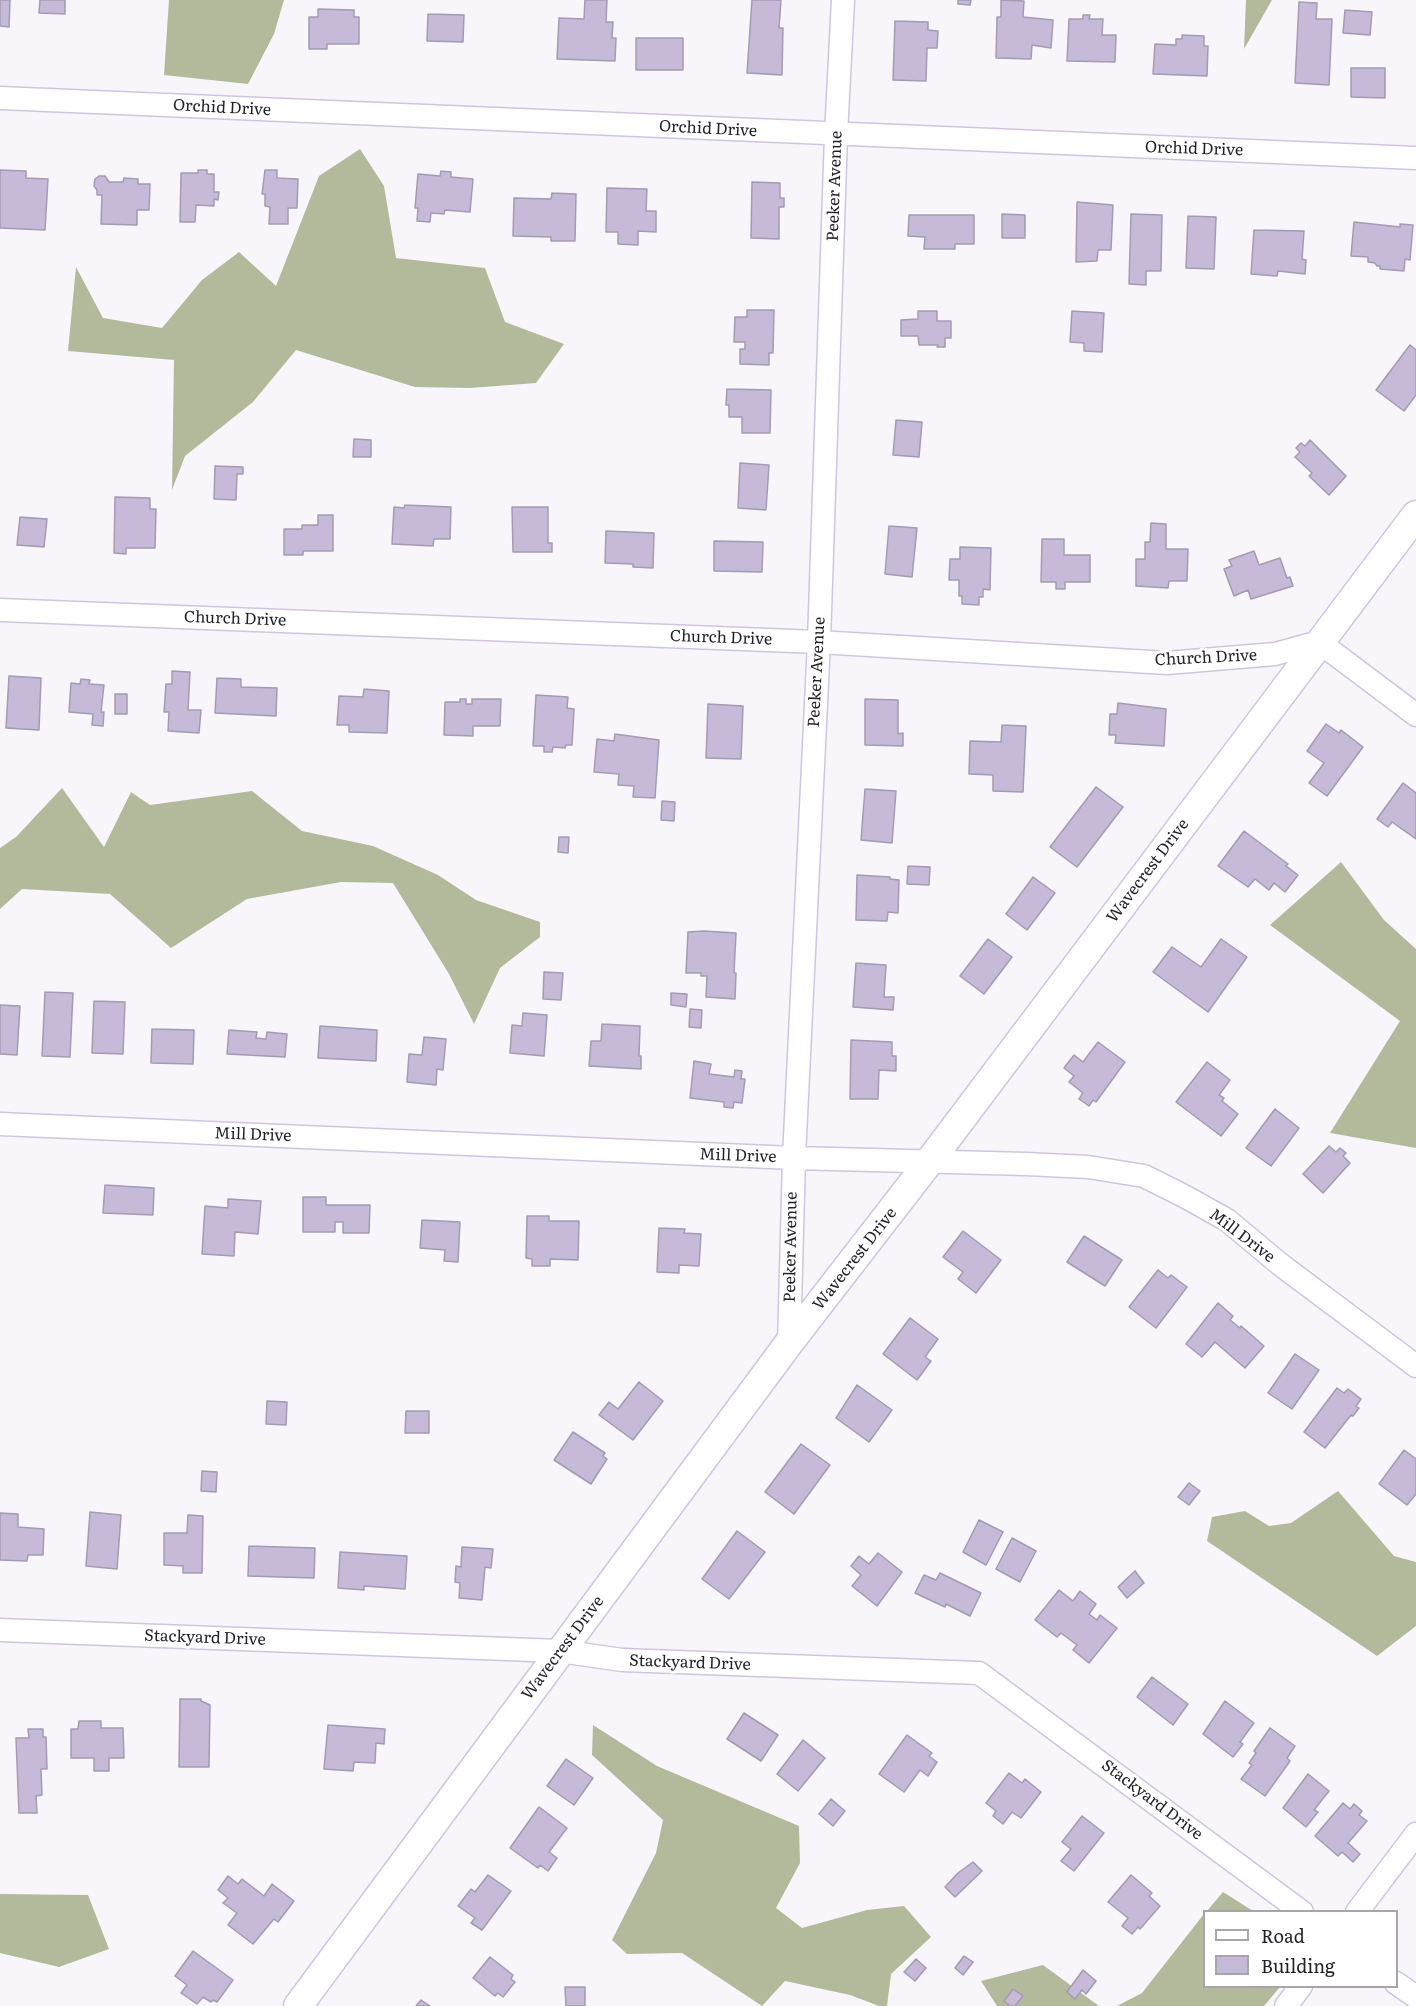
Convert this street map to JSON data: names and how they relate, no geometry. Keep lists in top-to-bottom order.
{
  "streets": {
    "street": [
      "Orchid Drive",
      "Peeker Avenue",
      "Church Drive",
      "Wavecrest Drive",
      "Mill Drive",
      "Stackyard Drive"
    ]
  },
  "crossings": [
    ["Orchid Drive", "Peeker Avenue"],
    ["Peeker Avenue", "Church Drive"],
    ["Peeker Avenue", "Wavecrest Drive"],
    ["Peeker Avenue", "Mill Drive"],
    ["Church Drive", "Wavecrest Drive"],
    ["Wavecrest Drive", "Mill Drive"],
    ["Wavecrest Drive", "Stackyard Drive"]
  ],
  "legend": ["Road", "Building"]
}
